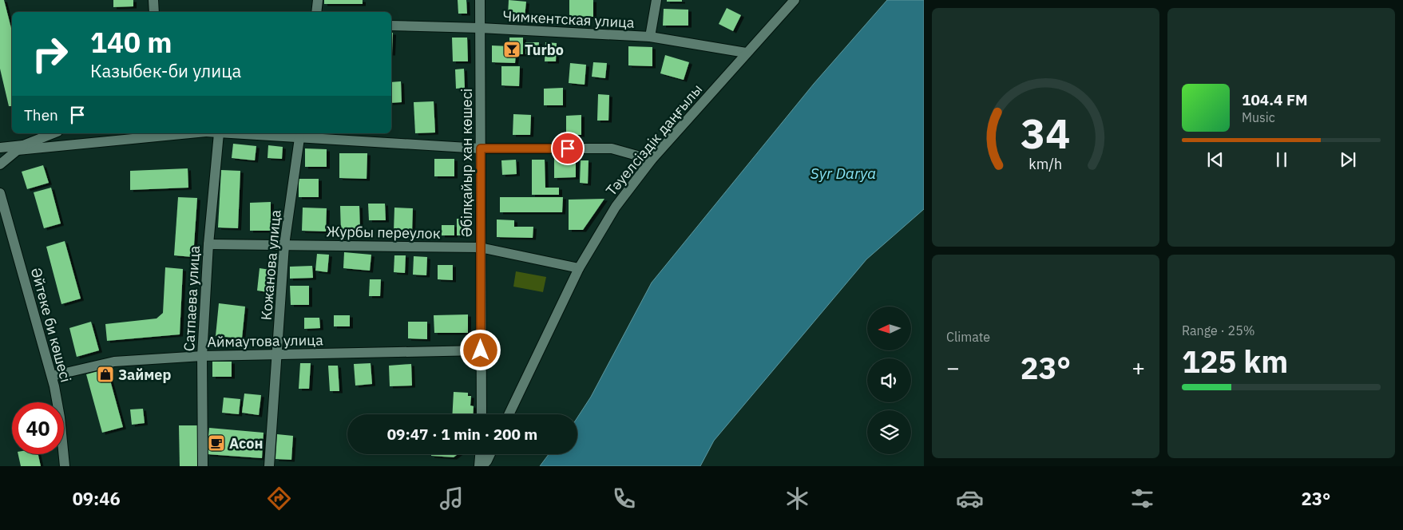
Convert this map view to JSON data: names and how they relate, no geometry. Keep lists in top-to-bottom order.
{
  "streets": {
    "street": [
      "Чимкентская улица",
      "Тәуелсіздік даңғылы",
      "Әбілқайыр хан көшесі",
      "Журбы переулок",
      "Кожанова улица",
      "Сатпаева улица",
      "Әйтеке би көшесі",
      "Аймаутова улица"
    ]
  },
  "crossings": [
    ["Чимкентская улица", "Тәуелсіздік даңғылы"],
    ["Чимкентская улица", "Әбілқайыр хан көшесі"],
    ["Тәуелсіздік даңғылы", "Журбы переулок"],
    ["Әбілқайыр хан көшесі", "Журбы переулок"],
    ["Әбілқайыр хан көшесі", "Аймаутова улица"],
    ["Журбы переулок", "Кожанова улица"],
    ["Журбы переулок", "Сатпаева улица"],
    ["Кожанова улица", "Аймаутова улица"],
    ["Сатпаева улица", "Аймаутова улица"],
    ["Әйтеке би көшесі", "Аймаутова улица"]
  ],
  "water": ["Syr Darya"],
  "places": {
    "bar": ["Turbo"],
    "shop": ["Займер"],
    "cafe": ["Асон"]
  },
  "north": "left",
  "page": {
    "turn": ["140 m", "Казыбек-би улица"],
    "song": ["104.4 FM", "Music"],
    "then": "Then",
    "tile": [
      "Climate",
      ["Range · 25%", "125 km"]
    ],
    "heat": ["−", "23°", "+"],
    "limit": "40",
    "trip": "09:47 · 1 min · 200 m",
    "tabs": ["09:46", "23°"],
    "gauge": ["34", "km/h"]
  }
}
